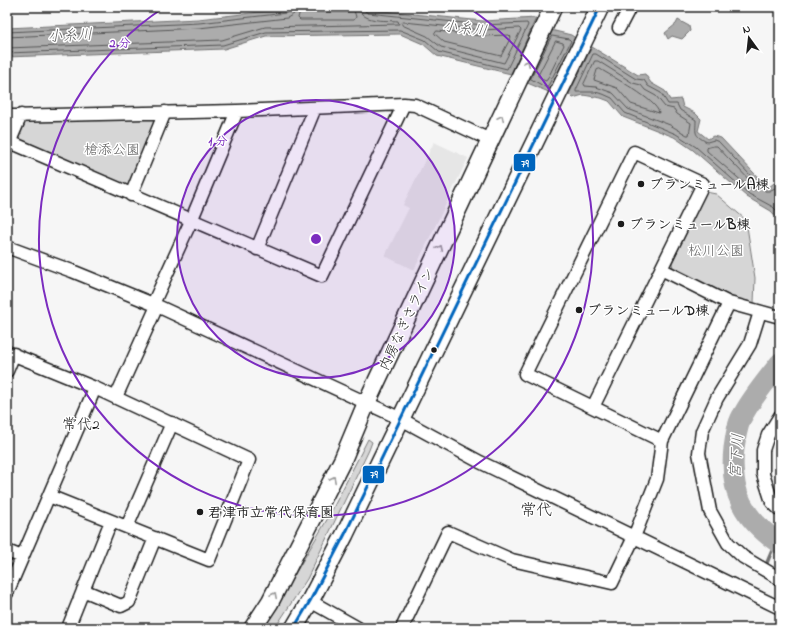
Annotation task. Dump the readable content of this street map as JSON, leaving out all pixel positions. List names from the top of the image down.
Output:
{
  "streets": {
    "highway": ["内房なぎさライン"]
  },
  "districts": ["常代2", "常代"],
  "water": ["小糸川", "宮下川"],
  "parks": ["槍添公園", "松川公園"],
  "places": [
    "ブランミュールA棟",
    "ブランミュールB棟",
    "ブランミュールD棟",
    "君津市立常代保育園"
  ],
  "lines": ["transit line 79"],
  "north": "top",
  "rings": ["2 分", "1 分"]
}
